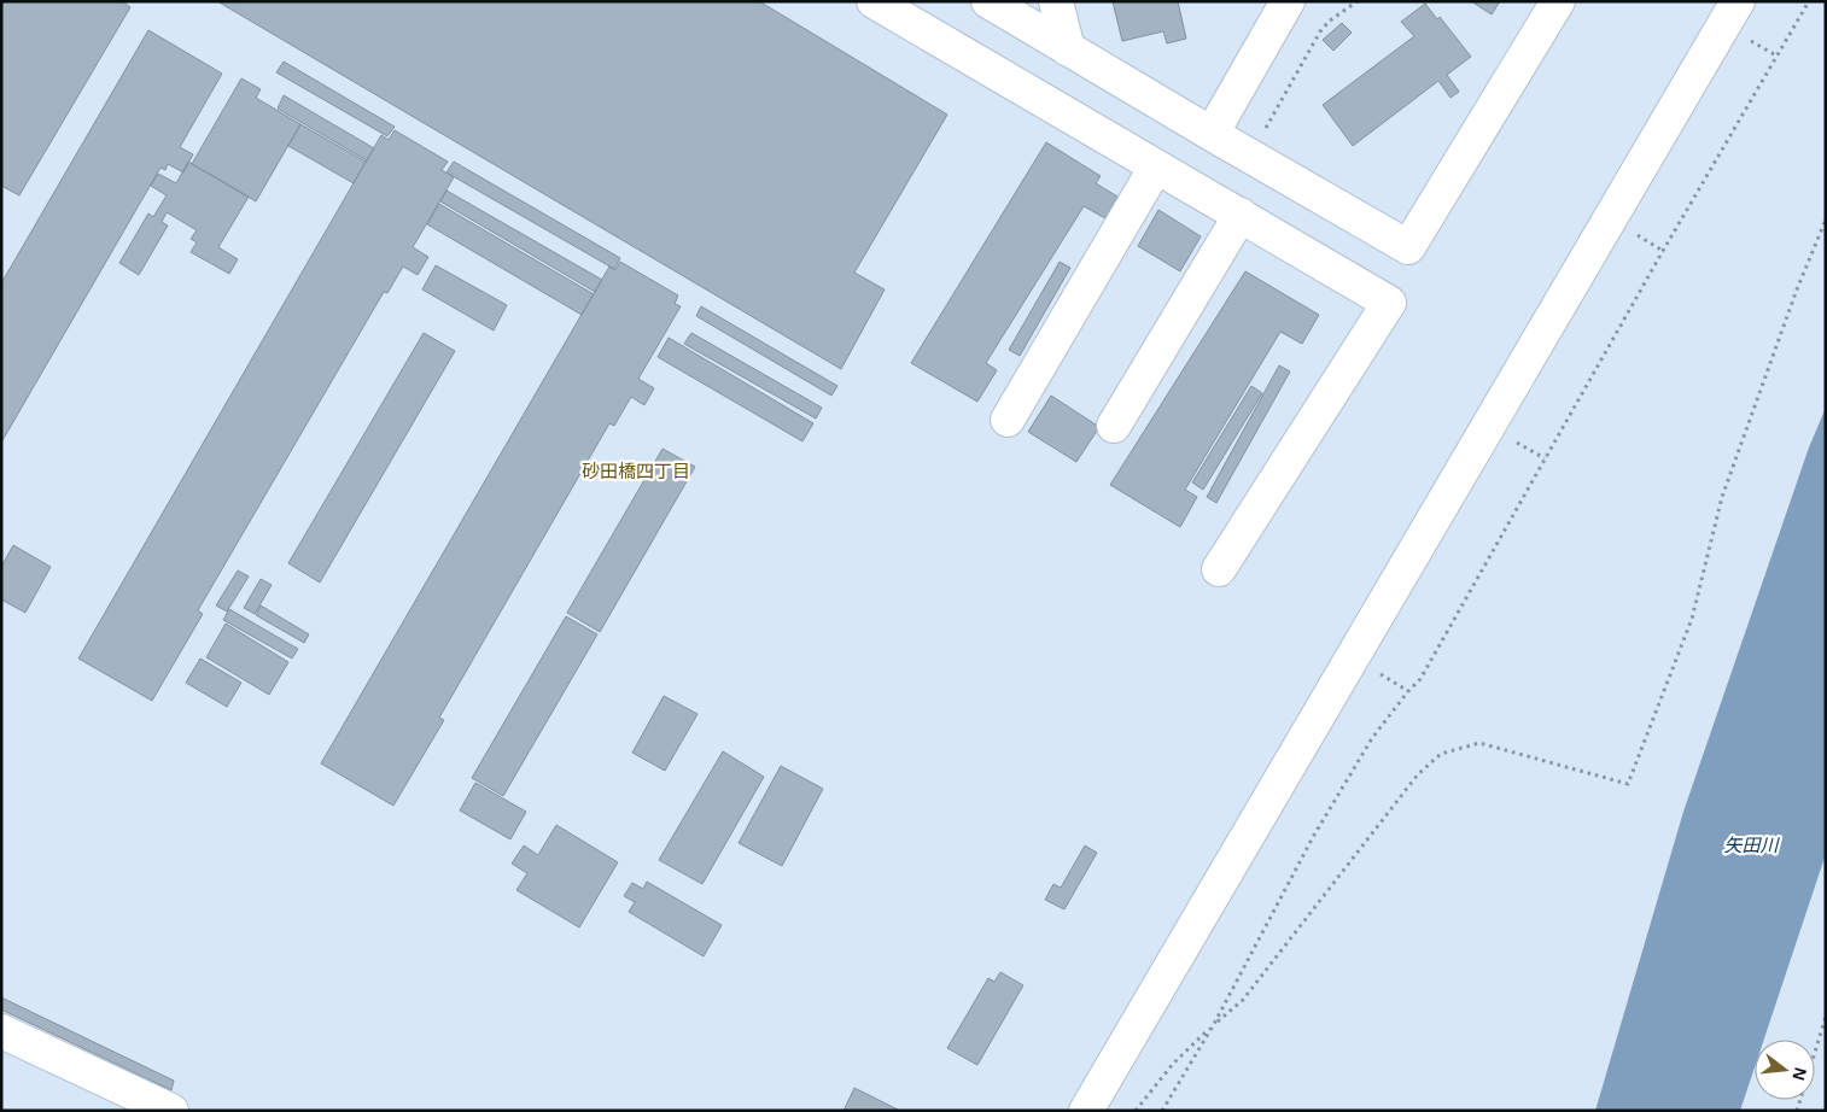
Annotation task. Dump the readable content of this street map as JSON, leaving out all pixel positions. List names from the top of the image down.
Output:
{
  "districts": ["砂田橋四丁目"],
  "water": ["矢田川"],
  "north": "right"
}
